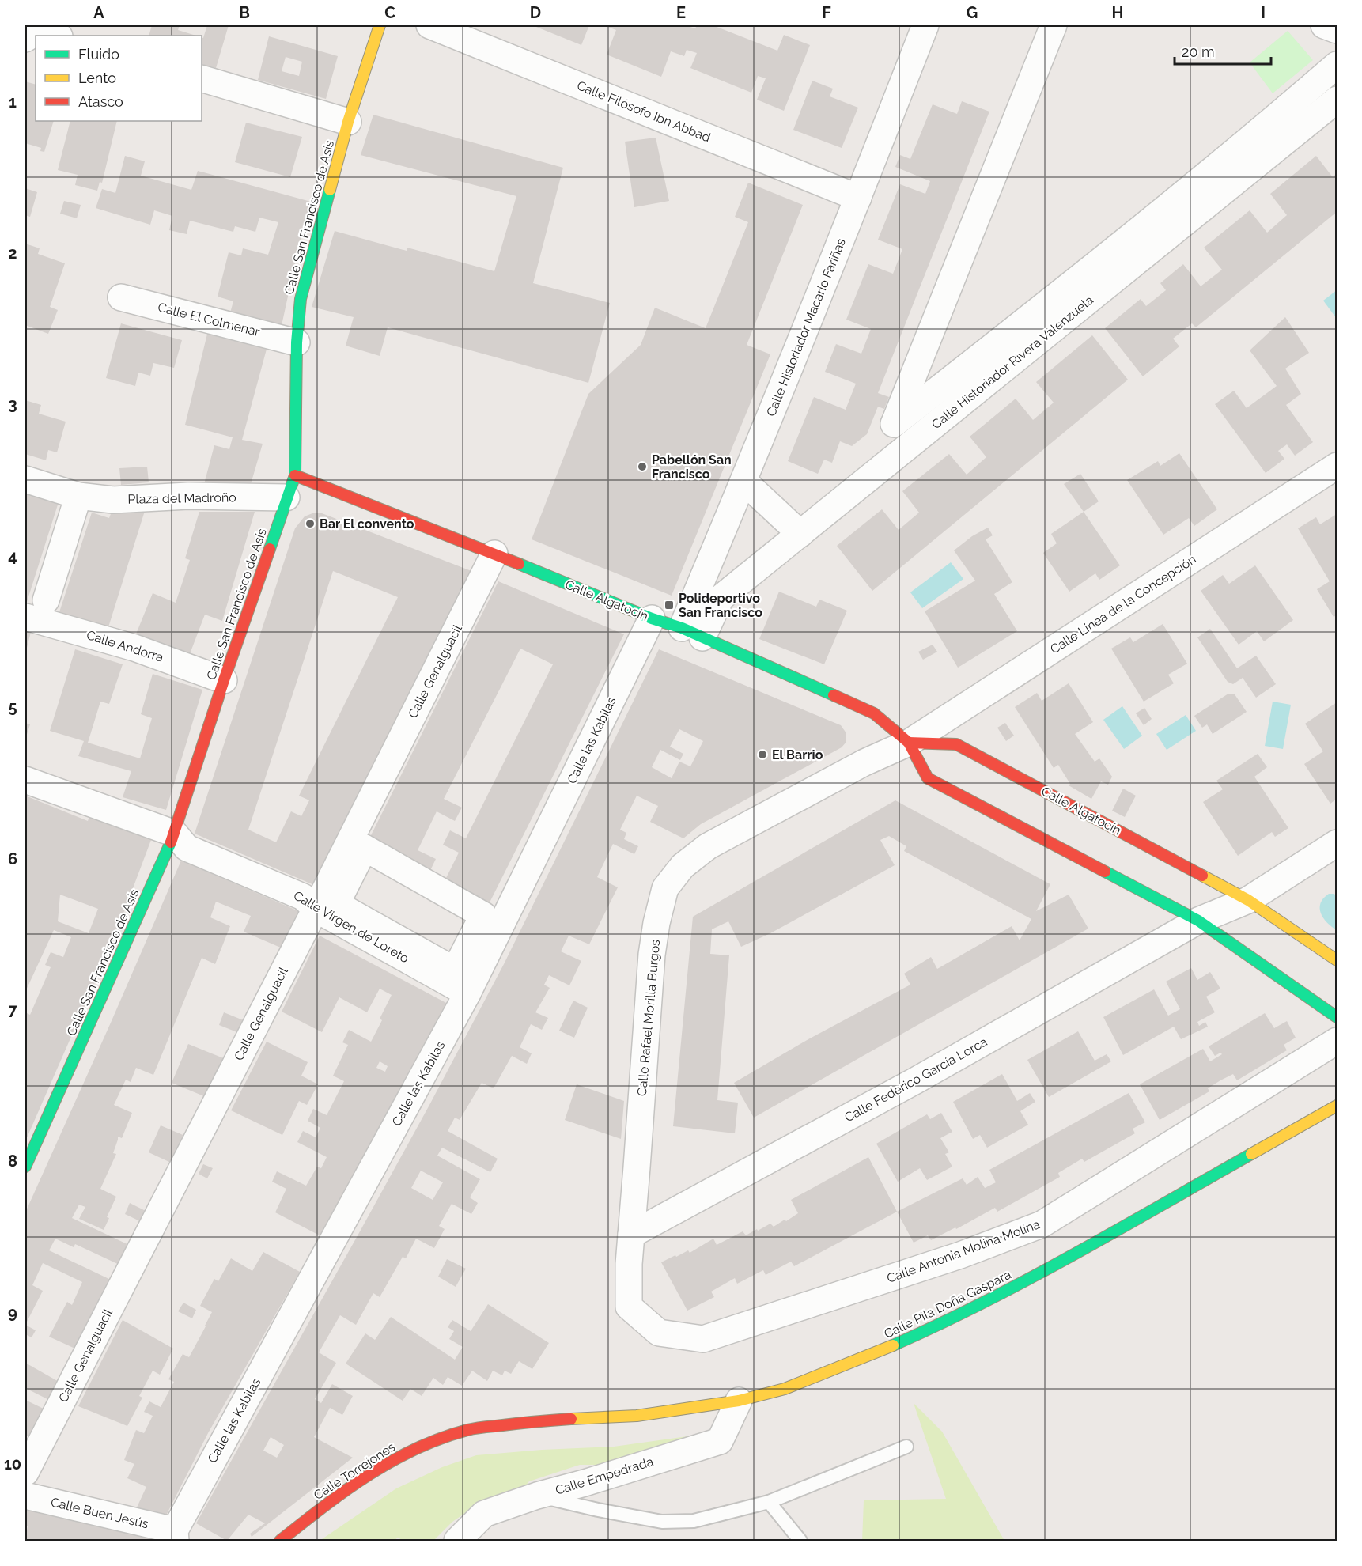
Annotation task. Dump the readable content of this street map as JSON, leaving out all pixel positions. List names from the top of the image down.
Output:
{
  "streets": {
    "street": [
      "Calle Filósofo Ibn Abbad",
      "Calle San Francisco de Asís",
      "Calle El Colmenar",
      "Calle Historiador Macario Fariñas",
      "Calle Historiador Rivera Valenzuela",
      "Plaza del Madroño",
      "Calle Algatocín",
      "Calle Línea de la Concepción",
      "Calle Andorra",
      "Calle Genalguacil",
      "Calle las Kabilas",
      "Calle Virgen de Loreto",
      "Calle Rafael Morilla Burgos",
      "Calle Federico García Lorca",
      "Calle Antonia Molina Molina",
      "Calle Pila Doña Gaspara",
      "Calle Torrejones",
      "Calle Empedrada",
      "Calle Buen Jesús"
    ]
  },
  "crossings": [
    ["Calle Filósofo Ibn Abbad", "Calle Historiador Macario Fariñas"],
    ["Calle San Francisco de Asís", "Calle El Colmenar"],
    ["Calle San Francisco de Asís", "Plaza del Madroño"],
    ["Calle San Francisco de Asís", "Calle Algatocín"],
    ["Calle San Francisco de Asís", "Calle Andorra"],
    ["Calle San Francisco de Asís", "Calle Virgen de Loreto"],
    ["Calle Historiador Macario Fariñas", "Calle Historiador Rivera Valenzuela"],
    ["Calle Historiador Macario Fariñas", "Calle Algatocín"],
    ["Calle Historiador Rivera Valenzuela", "Calle Algatocín"],
    ["Plaza del Madroño", "Calle Algatocín"],
    ["Calle Algatocín", "Calle Línea de la Concepción"],
    ["Calle Algatocín", "Calle Genalguacil"],
    ["Calle Algatocín", "Calle las Kabilas"],
    ["Calle Algatocín", "Calle Rafael Morilla Burgos"],
    ["Calle Algatocín", "Calle Federico García Lorca"],
    ["Calle Línea de la Concepción", "Calle Rafael Morilla Burgos"],
    ["Calle Genalguacil", "Calle Virgen de Loreto"],
    ["Calle las Kabilas", "Calle Virgen de Loreto"],
    ["Calle las Kabilas", "Calle Buen Jesús"],
    ["Calle Rafael Morilla Burgos", "Calle Federico García Lorca"],
    ["Calle Rafael Morilla Burgos", "Calle Antonia Molina Molina"],
    ["Calle Federico García Lorca", "Calle Antonia Molina Molina"],
    ["Calle Pila Doña Gaspara", "Calle Torrejones"],
    ["Calle Pila Doña Gaspara", "Calle Empedrada"]
  ],
  "places": {
    "other": ["Pabellón San Francisco", "Bar El convento", "El Barrio"],
    "transit": ["Polideportivo San Francisco"]
  },
  "legend": ["Fluido", "Lento", "Atasco"],
  "scale_bar": "20 m",
  "grid": {
    "columns": [
      "A",
      "B",
      "C",
      "D",
      "E",
      "F",
      "G",
      "H",
      "I"
    ],
    "rows": [
      "1",
      "2",
      "3",
      "4",
      "5",
      "6",
      "7",
      "8",
      "9",
      "10"
    ]
  }
}
